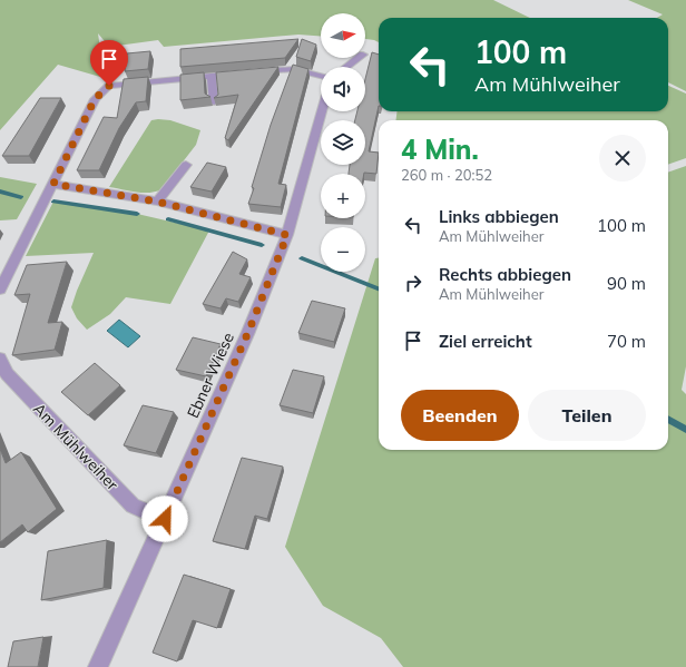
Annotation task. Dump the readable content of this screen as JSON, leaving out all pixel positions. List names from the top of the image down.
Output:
{
  "streets": {
    "street": ["Ebner Wiese", "Am Mühlweiher"]
  },
  "crossings": [
    ["Ebner Wiese", "Am Mühlweiher"]
  ],
  "north": "right",
  "page": {
    "map_buttons": ["+", "−"],
    "turn": ["100 m", "Am Mühlweiher"],
    "heading": ["4 Min.", "260 m · 20:52"],
    "list": [
      {
        "name": "Links abbiegen",
        "note": "Am Mühlweiher",
        "value": "100 m"
      },
      {
        "name": "Rechts abbiegen",
        "note": "Am Mühlweiher",
        "value": "90 m"
      },
      {
        "name": "Ziel erreicht",
        "value": "70 m"
      }
    ],
    "buttons": ["Beenden", "Teilen"]
  }
}
